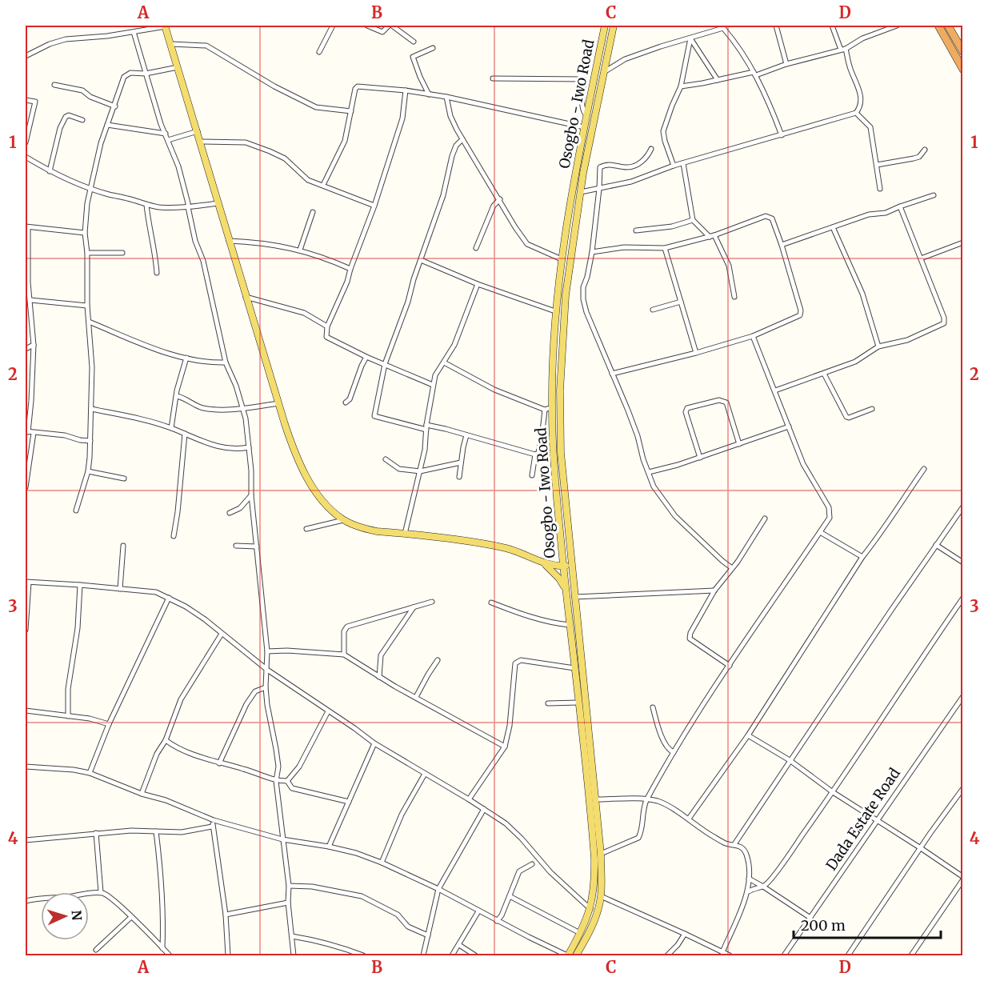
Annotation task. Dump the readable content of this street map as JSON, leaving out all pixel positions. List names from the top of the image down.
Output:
{
  "streets": {
    "main road": ["Osogbo - Iwo Road"],
    "street": ["Dada Estate Road"]
  },
  "scale_bar": "200 m",
  "north": "right",
  "grid": {
    "columns": [
      "A",
      "B",
      "C",
      "D"
    ],
    "rows": [
      "1",
      "2",
      "3",
      "4"
    ]
  }
}
